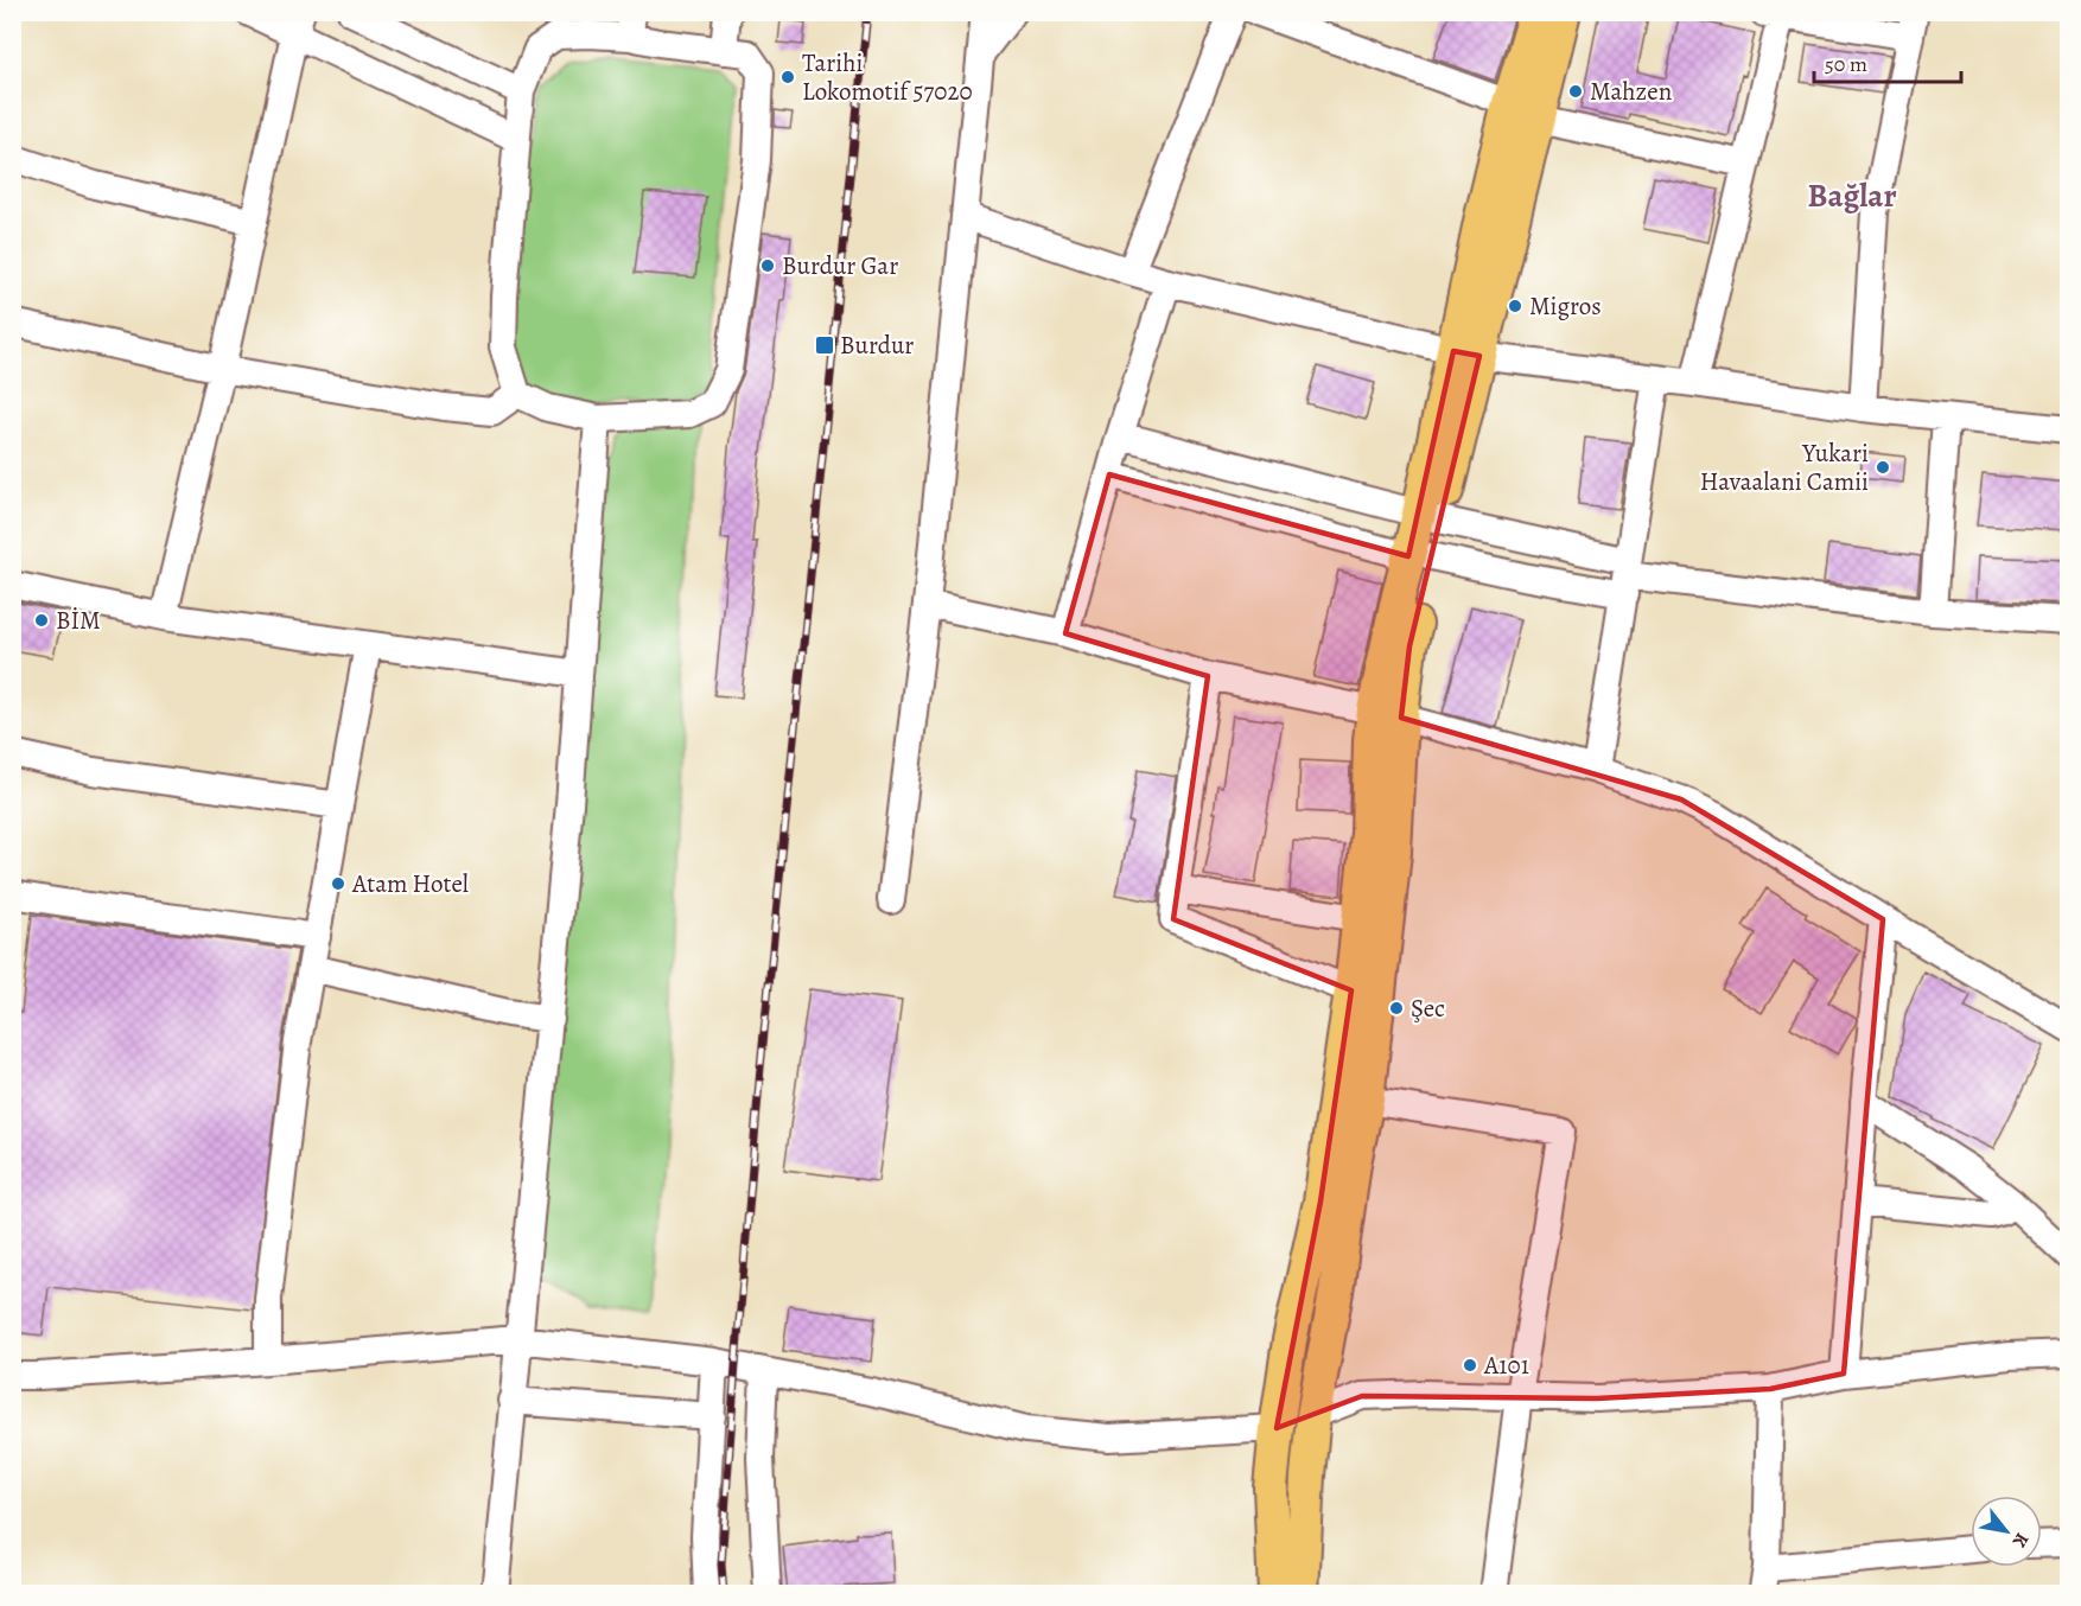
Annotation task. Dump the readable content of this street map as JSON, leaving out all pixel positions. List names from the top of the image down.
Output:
{
  "districts": ["Bağlar"],
  "places": {
    "other": [
      "Tarihi Lokomotif 57020",
      "Mahzen",
      "Burdur Gar",
      "Migros",
      "Yukari Havaalani Camii",
      "BİM",
      "Atam Hotel",
      "Şec",
      "A101"
    ],
    "transit": ["Burdur"]
  },
  "scale_bar": "50 m",
  "north": "bottom right"
}
